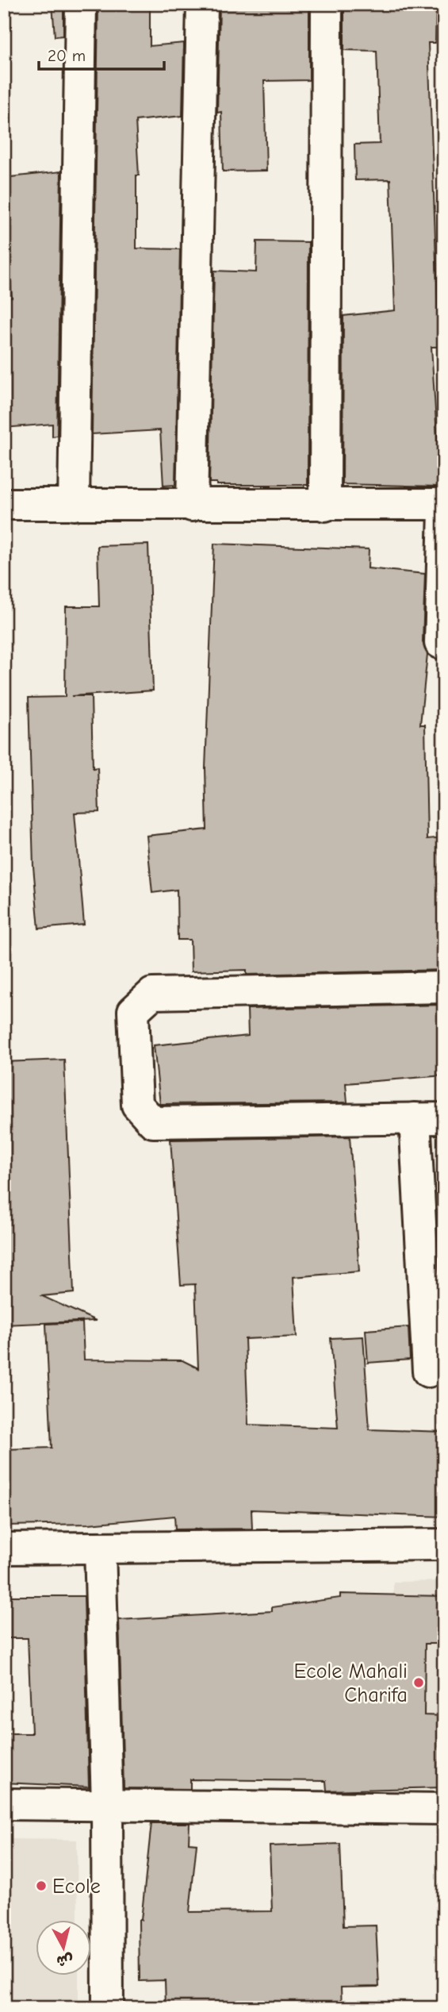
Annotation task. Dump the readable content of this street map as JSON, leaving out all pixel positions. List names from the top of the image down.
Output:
{
  "places": ["Ecole Mahali Charifa", "Ecole"],
  "scale_bar": "20 m",
  "north": "bottom"
}
